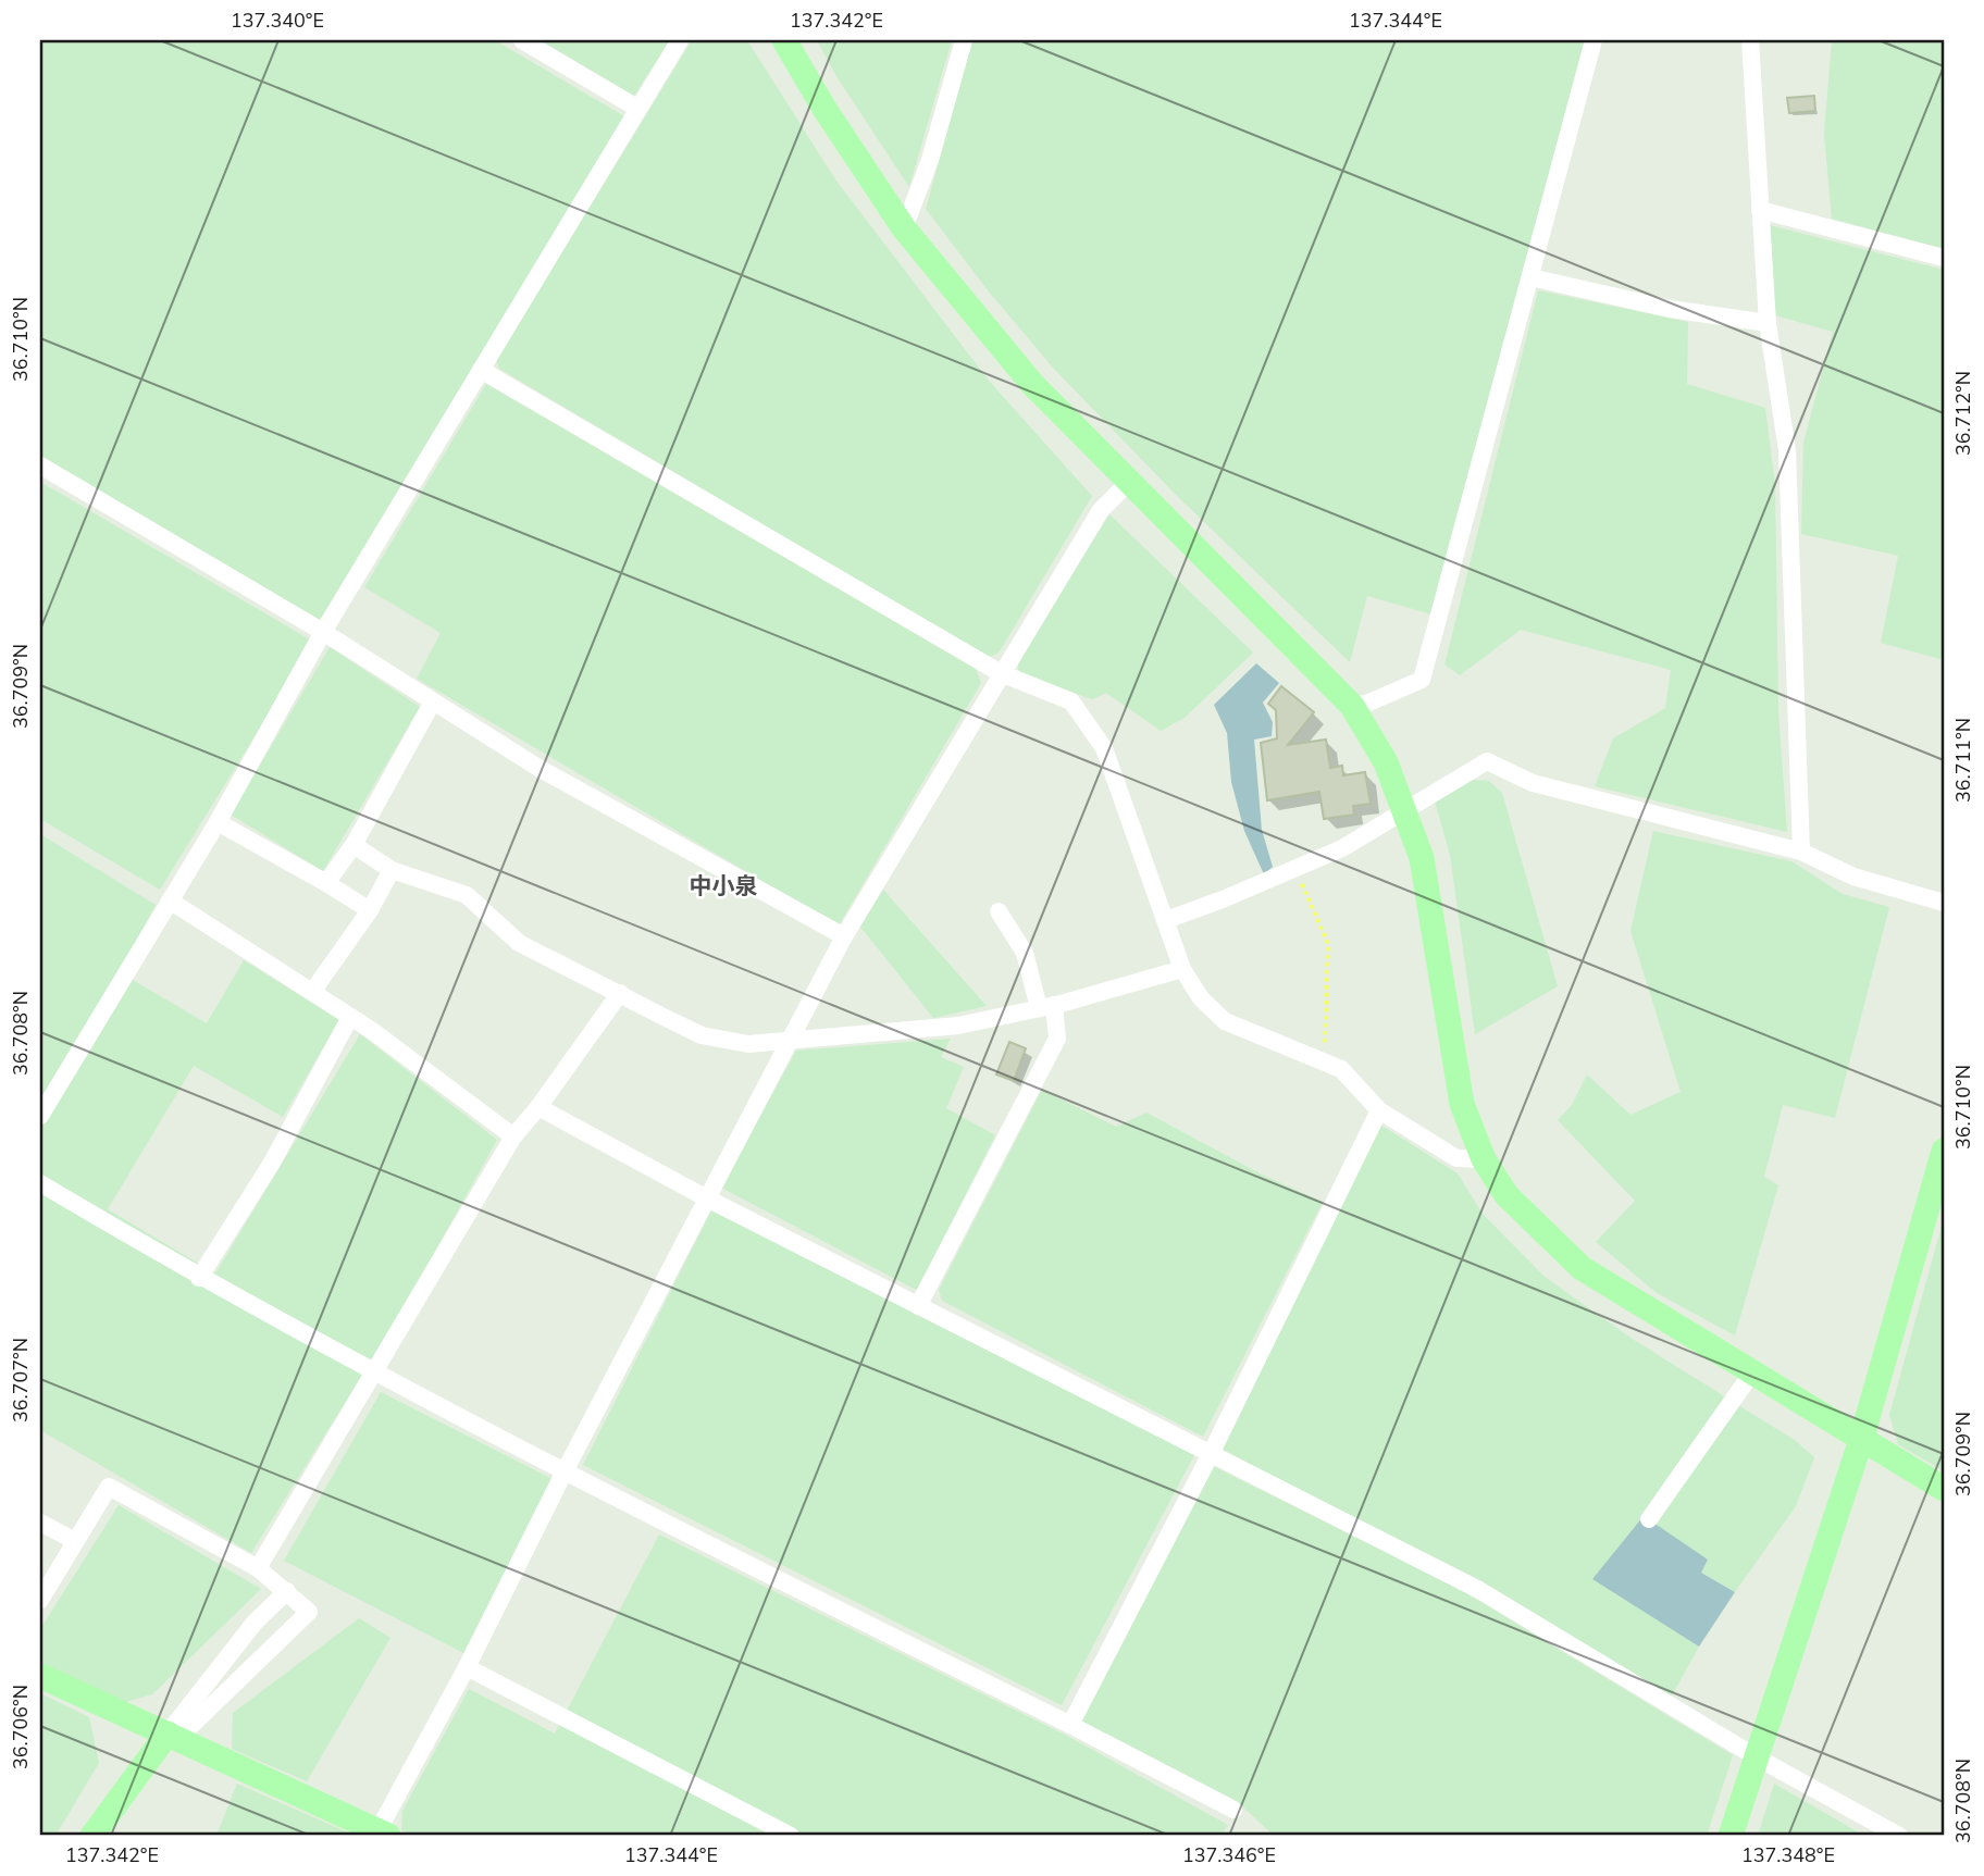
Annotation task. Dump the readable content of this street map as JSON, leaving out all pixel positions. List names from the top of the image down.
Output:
{
  "districts": ["中小泉"],
  "coordinates": [
    "137.340°E",
    "137.342°E",
    "137.344°E",
    "36.710°N",
    "36.712°N",
    "36.709°N",
    "36.711°N",
    "36.708°N",
    "36.707°N",
    "36.706°N",
    "137.346°E",
    "137.348°E"
  ]
}
